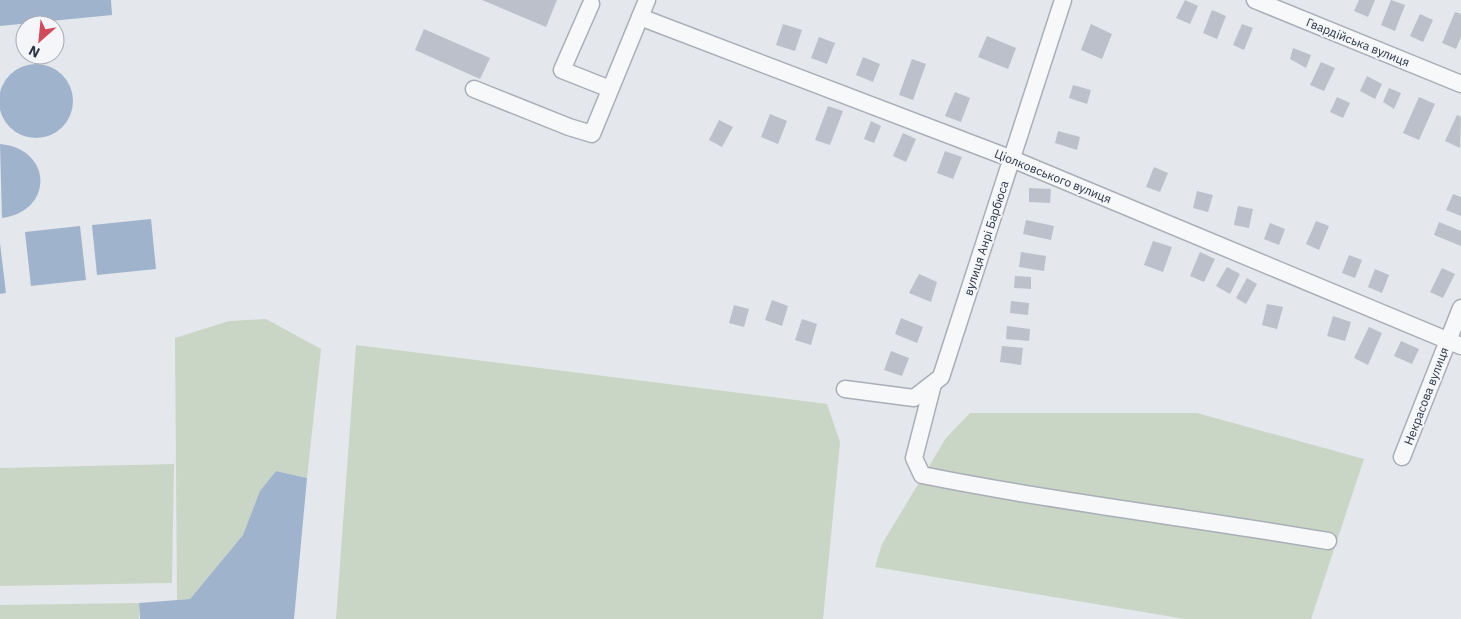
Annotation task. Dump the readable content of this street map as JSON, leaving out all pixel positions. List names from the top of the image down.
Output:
{
  "streets": {
    "street": [
      "Гвардійська вулиця",
      "Ціолковського вулиця",
      "вулиця Анрі Барбюса",
      "Некрасова вулиця"
    ]
  },
  "crossings": [
    ["Ціолковського вулиця", "вулиця Анрі Барбюса"],
    ["Ціолковського вулиця", "Некрасова вулиця"]
  ],
  "north": "bottom left"
}
